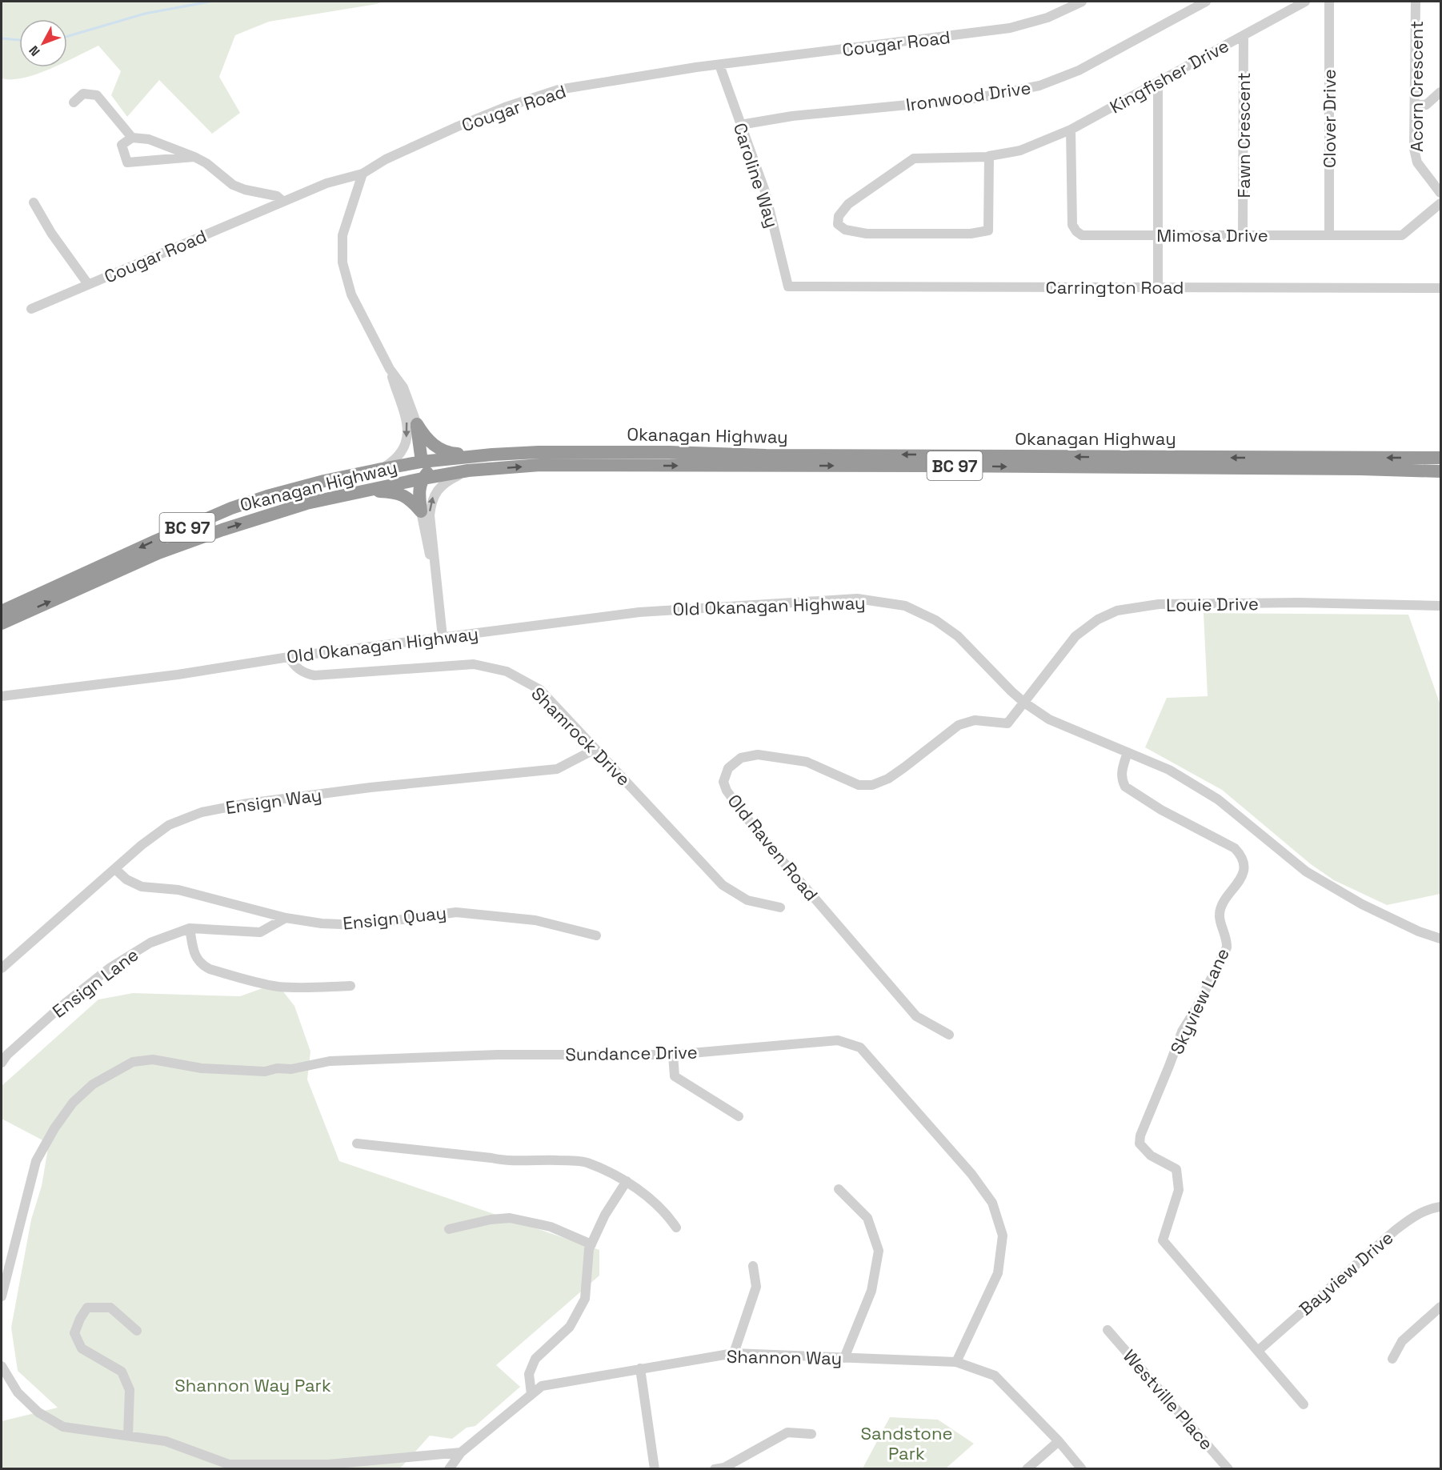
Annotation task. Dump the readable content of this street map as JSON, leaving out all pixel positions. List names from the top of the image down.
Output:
{
  "streets": {
    "highway": ["Okanagan Highway", "BC 97"],
    "street": [
      "Cougar Road",
      "Kingfisher Drive",
      "Acorn Crescent",
      "Ironwood Drive",
      "Clover Drive",
      "Fawn Crescent",
      "Caroline Way",
      "Mimosa Drive",
      "Carrington Road",
      "Louie Drive",
      "Old Okanagan Highway",
      "Shamrock Drive",
      "Ensign Way",
      "Old Raven Road",
      "Ensign Quay",
      "Ensign Lane",
      "Skyview Lane",
      "Sundance Drive",
      "Bayview Drive",
      "Shannon Way",
      "Westville Place"
    ]
  },
  "crossings": [
    ["Cougar Road", "Caroline Way"],
    ["Kingfisher Drive", "Fawn Crescent"],
    ["Kingfisher Drive", "Mimosa Drive"],
    ["Ironwood Drive", "Caroline Way"],
    ["Clover Drive", "Mimosa Drive"],
    ["Fawn Crescent", "Mimosa Drive"],
    ["Caroline Way", "Carrington Road"],
    ["Louie Drive", "Old Okanagan Highway"],
    ["Louie Drive", "Old Raven Road"],
    ["Old Okanagan Highway", "Shamrock Drive"],
    ["Old Okanagan Highway", "Old Raven Road"],
    ["Old Okanagan Highway", "Skyview Lane"],
    ["Shamrock Drive", "Ensign Way"],
    ["Ensign Way", "Ensign Quay"],
    ["Ensign Quay", "Ensign Lane"],
    ["Skyview Lane", "Bayview Drive"],
    ["Sundance Drive", "Shannon Way"]
  ],
  "parks": ["Shannon Way Park", "Sandstone Park"],
  "north": "bottom left"
}
